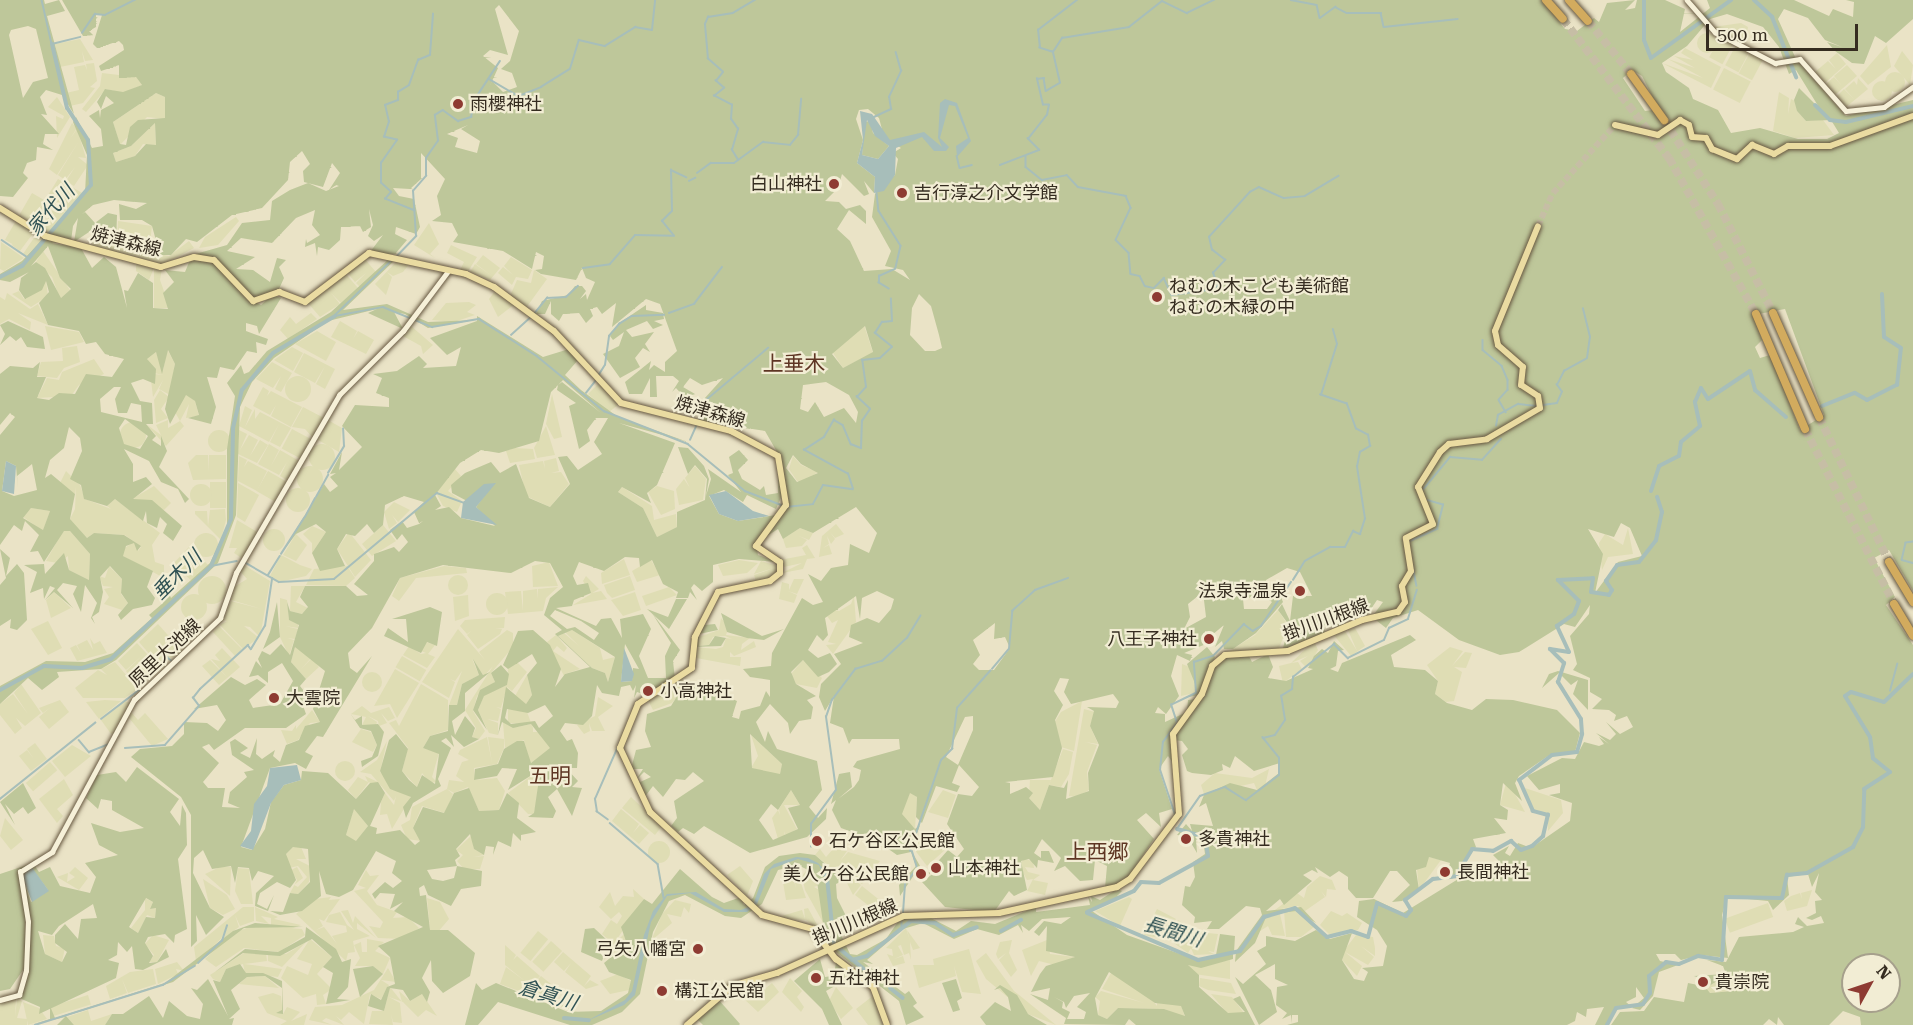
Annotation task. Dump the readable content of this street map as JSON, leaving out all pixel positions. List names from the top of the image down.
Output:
{
  "streets": {
    "main road": ["焼津森線", "掛川川根線", "原里大池線"]
  },
  "crossings": [
    ["焼津森線", "掛川川根線"],
    ["焼津森線", "原里大池線"]
  ],
  "districts": ["上垂木", "五明", "上西郷"],
  "water": [
    "家代川",
    "垂木川",
    "長間川",
    "倉真川"
  ],
  "places": [
    "雨櫻神社",
    "白山神社",
    "吉行淳之介文学館",
    "ねむの木こども美術館 ねむの木緑の中",
    "法泉寺温泉",
    "八王子神社",
    "小高神社",
    "大雲院",
    "多貴神社",
    "石ケ谷区公民館",
    "山本神社",
    "長間神社",
    "美人ケ谷公民館",
    "弓矢八幡宮",
    "五社神社",
    "貴崇院",
    "構江公民舘"
  ],
  "scale_bar": "500 m",
  "north": "top right"
}
